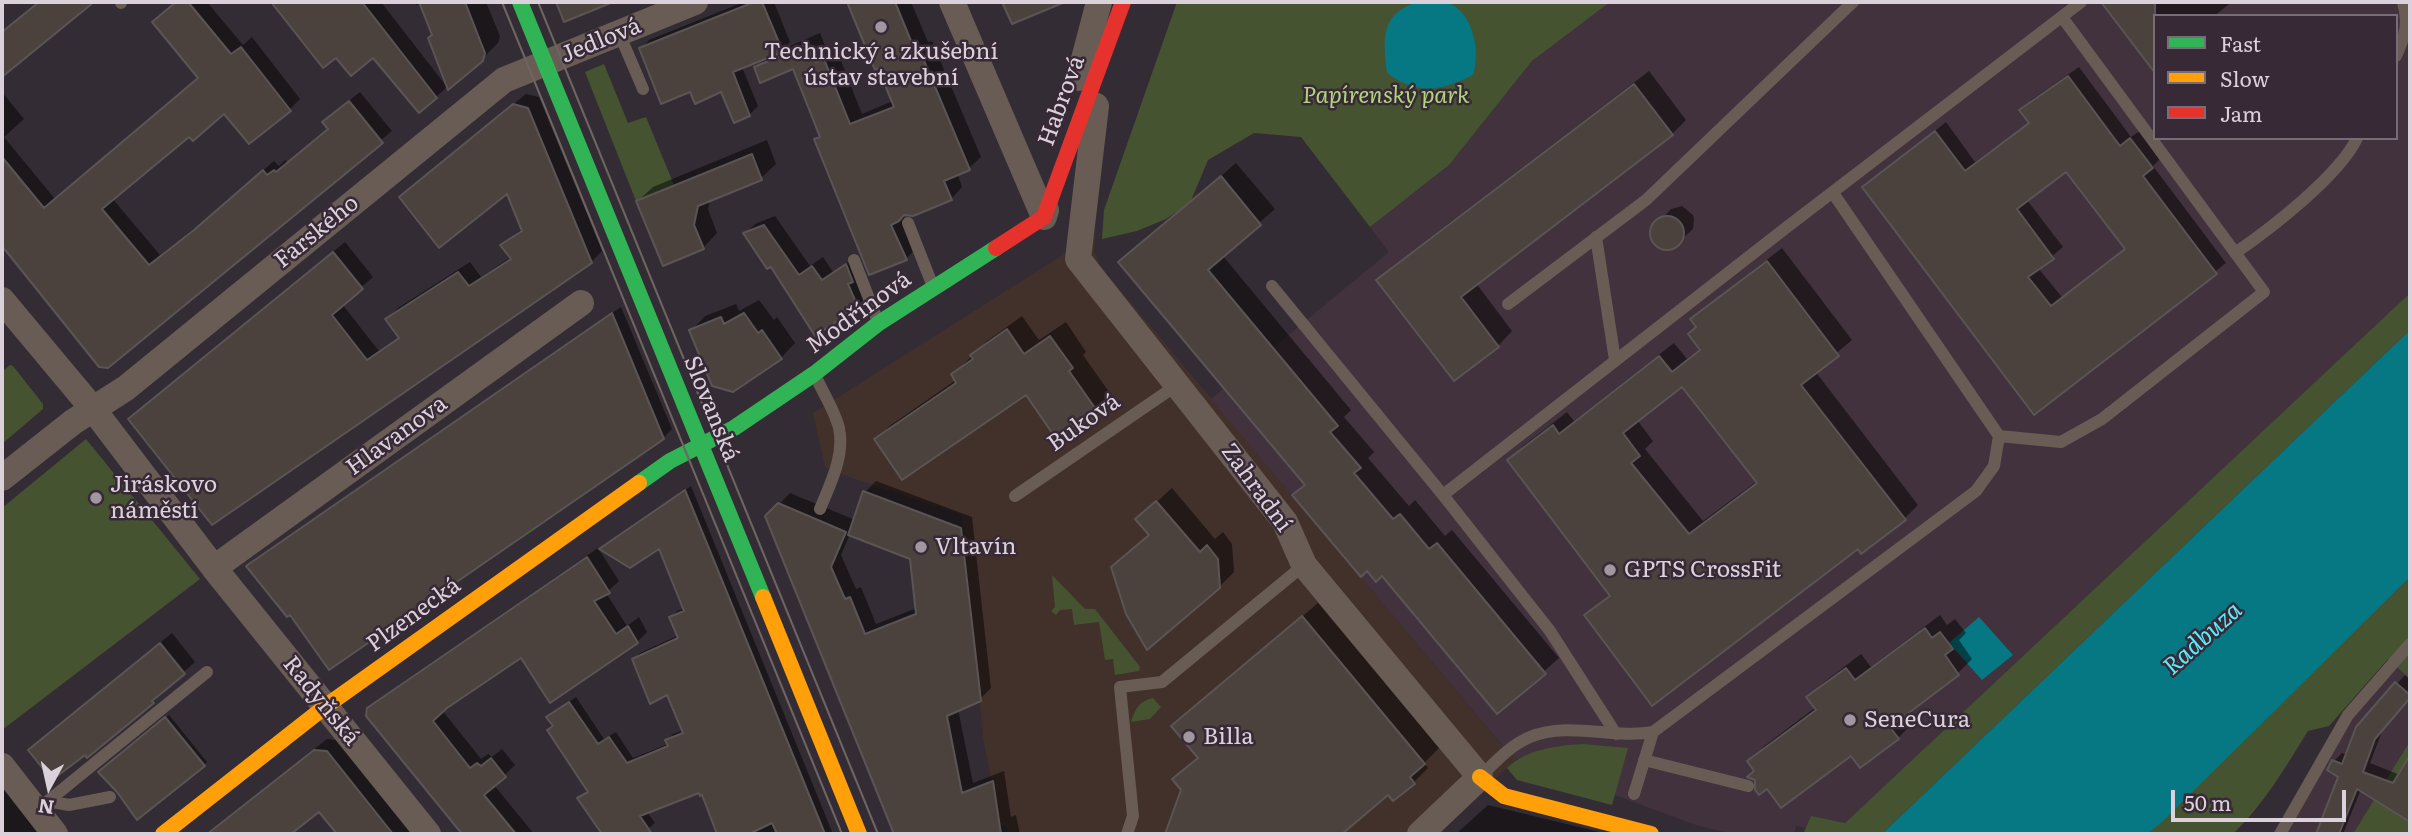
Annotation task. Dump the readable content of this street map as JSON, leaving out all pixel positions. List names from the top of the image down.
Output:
{
  "streets": {
    "street": [
      "Jedlová",
      "Habrová",
      "Farského",
      "Modřínová",
      "Slovanská",
      "Hlavanova",
      "Zahradní",
      "Plzenecká",
      "Radyňská"
    ],
    "lane": ["Buková"]
  },
  "crossings": [
    ["Jedlová", "Farského"],
    ["Jedlová", "Slovanská"],
    ["Habrová", "Modřínová"],
    ["Farského", "Slovanská"],
    ["Modřínová", "Slovanská"],
    ["Modřínová", "Plzenecká"],
    ["Slovanská", "Plzenecká"],
    ["Buková", "Zahradní"],
    ["Hlavanova", "Radyňská"],
    ["Plzenecká", "Radyňská"]
  ],
  "water": ["Radbuza"],
  "parks": ["Papírenský park"],
  "places": [
    "Technický a zkušební ústav stavební",
    "Jiráskovo náměstí",
    "Vltavín",
    "GPTS CrossFit",
    "SeneCura",
    "Billa"
  ],
  "legend": ["Fast", "Slow", "Jam"],
  "scale_bar": "50 m",
  "north": "bottom"
}
